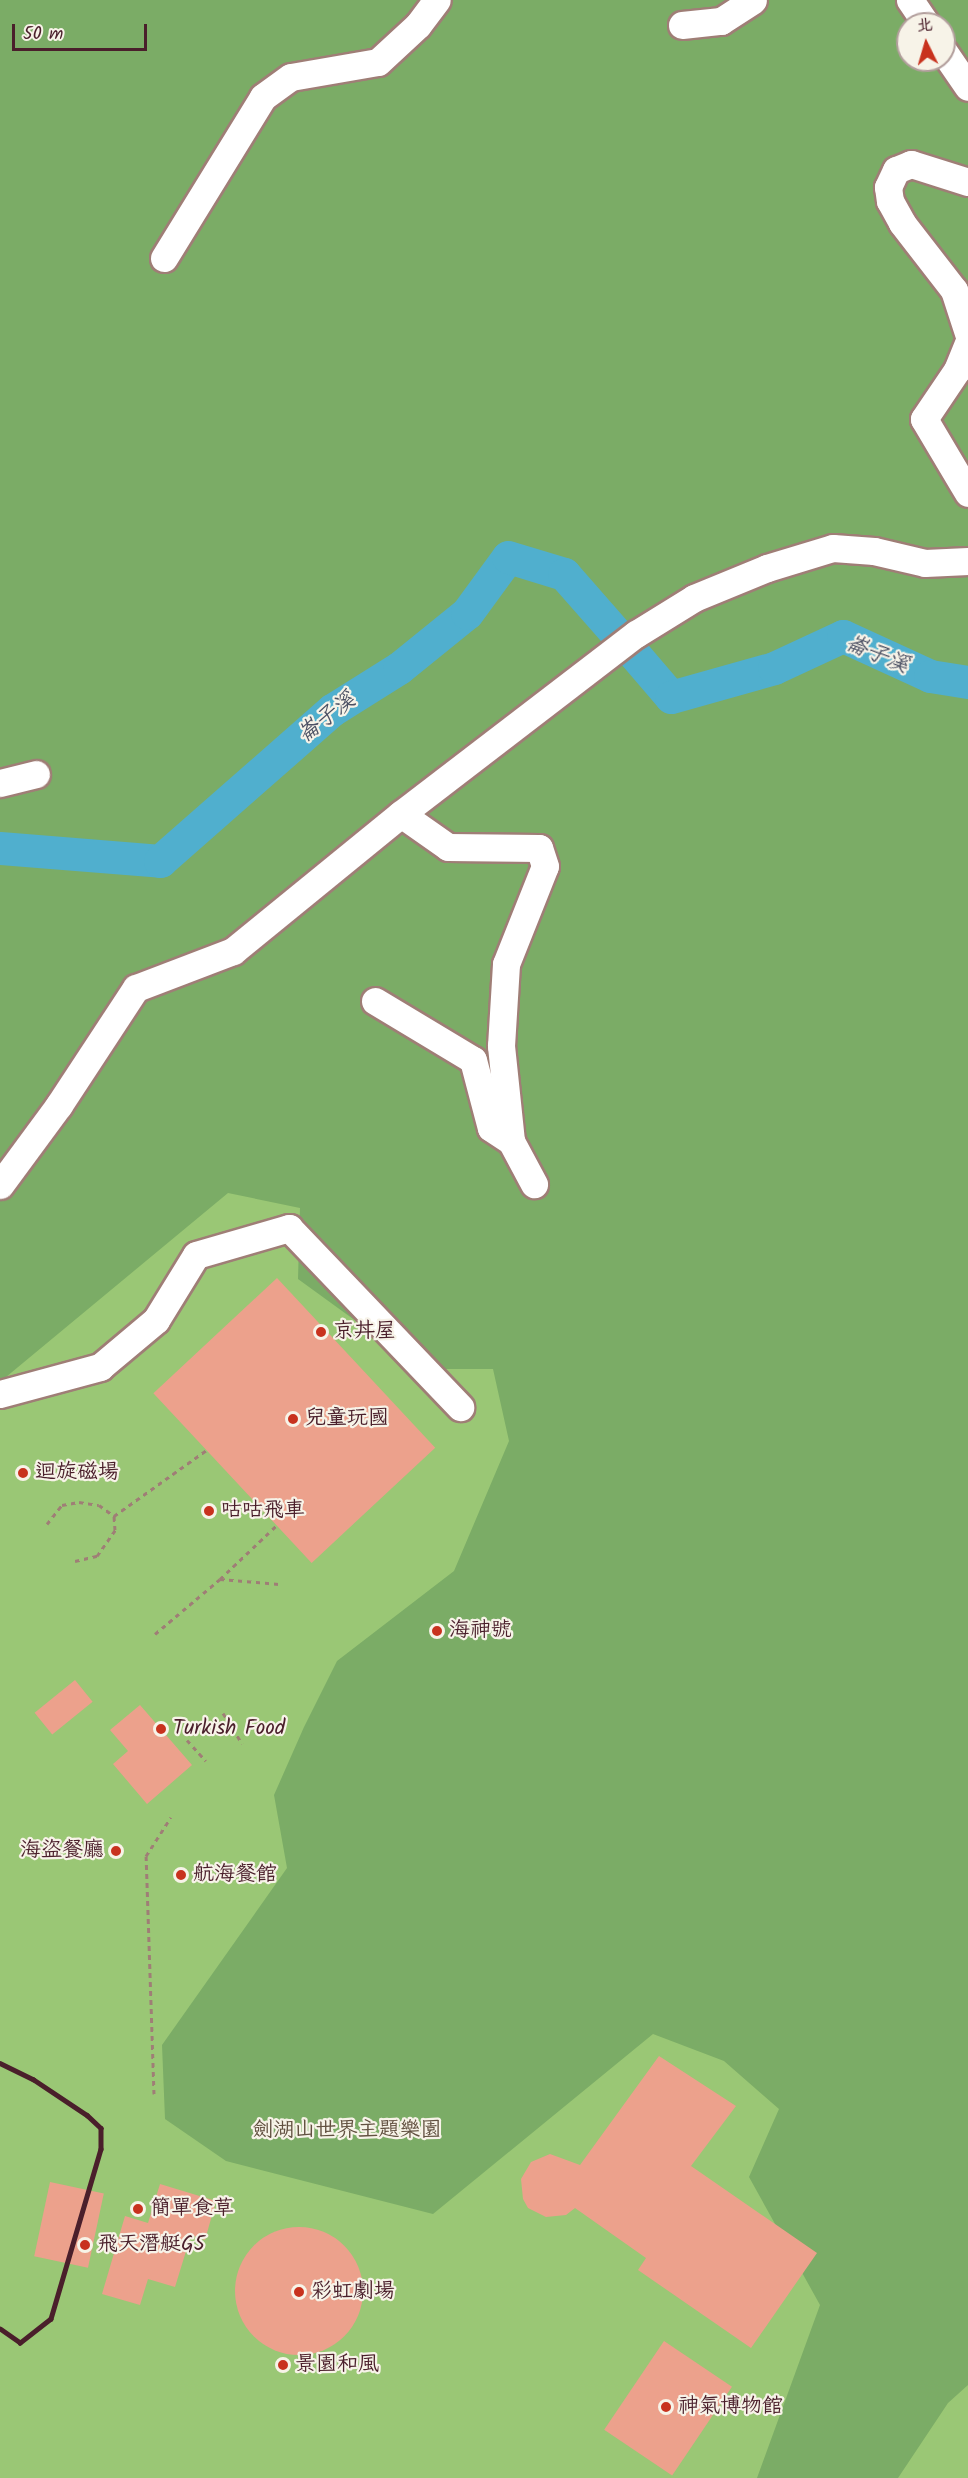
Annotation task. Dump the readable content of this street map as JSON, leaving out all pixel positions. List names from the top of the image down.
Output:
{
  "water": ["崙子溪"],
  "parks": ["劍湖山世界主題樂園"],
  "places": [
    "京丼屋",
    "兒童玩國",
    "迴旋磁場",
    "咕咕飛車",
    "海神號",
    "Turkish Food",
    "海盜餐廳",
    "航海餐館",
    "簡單食草",
    "飛天潛艇G5",
    "彩虹劇場",
    "景園和風",
    "神氣博物館"
  ],
  "scale_bar": "50 m",
  "north": "top"
}
